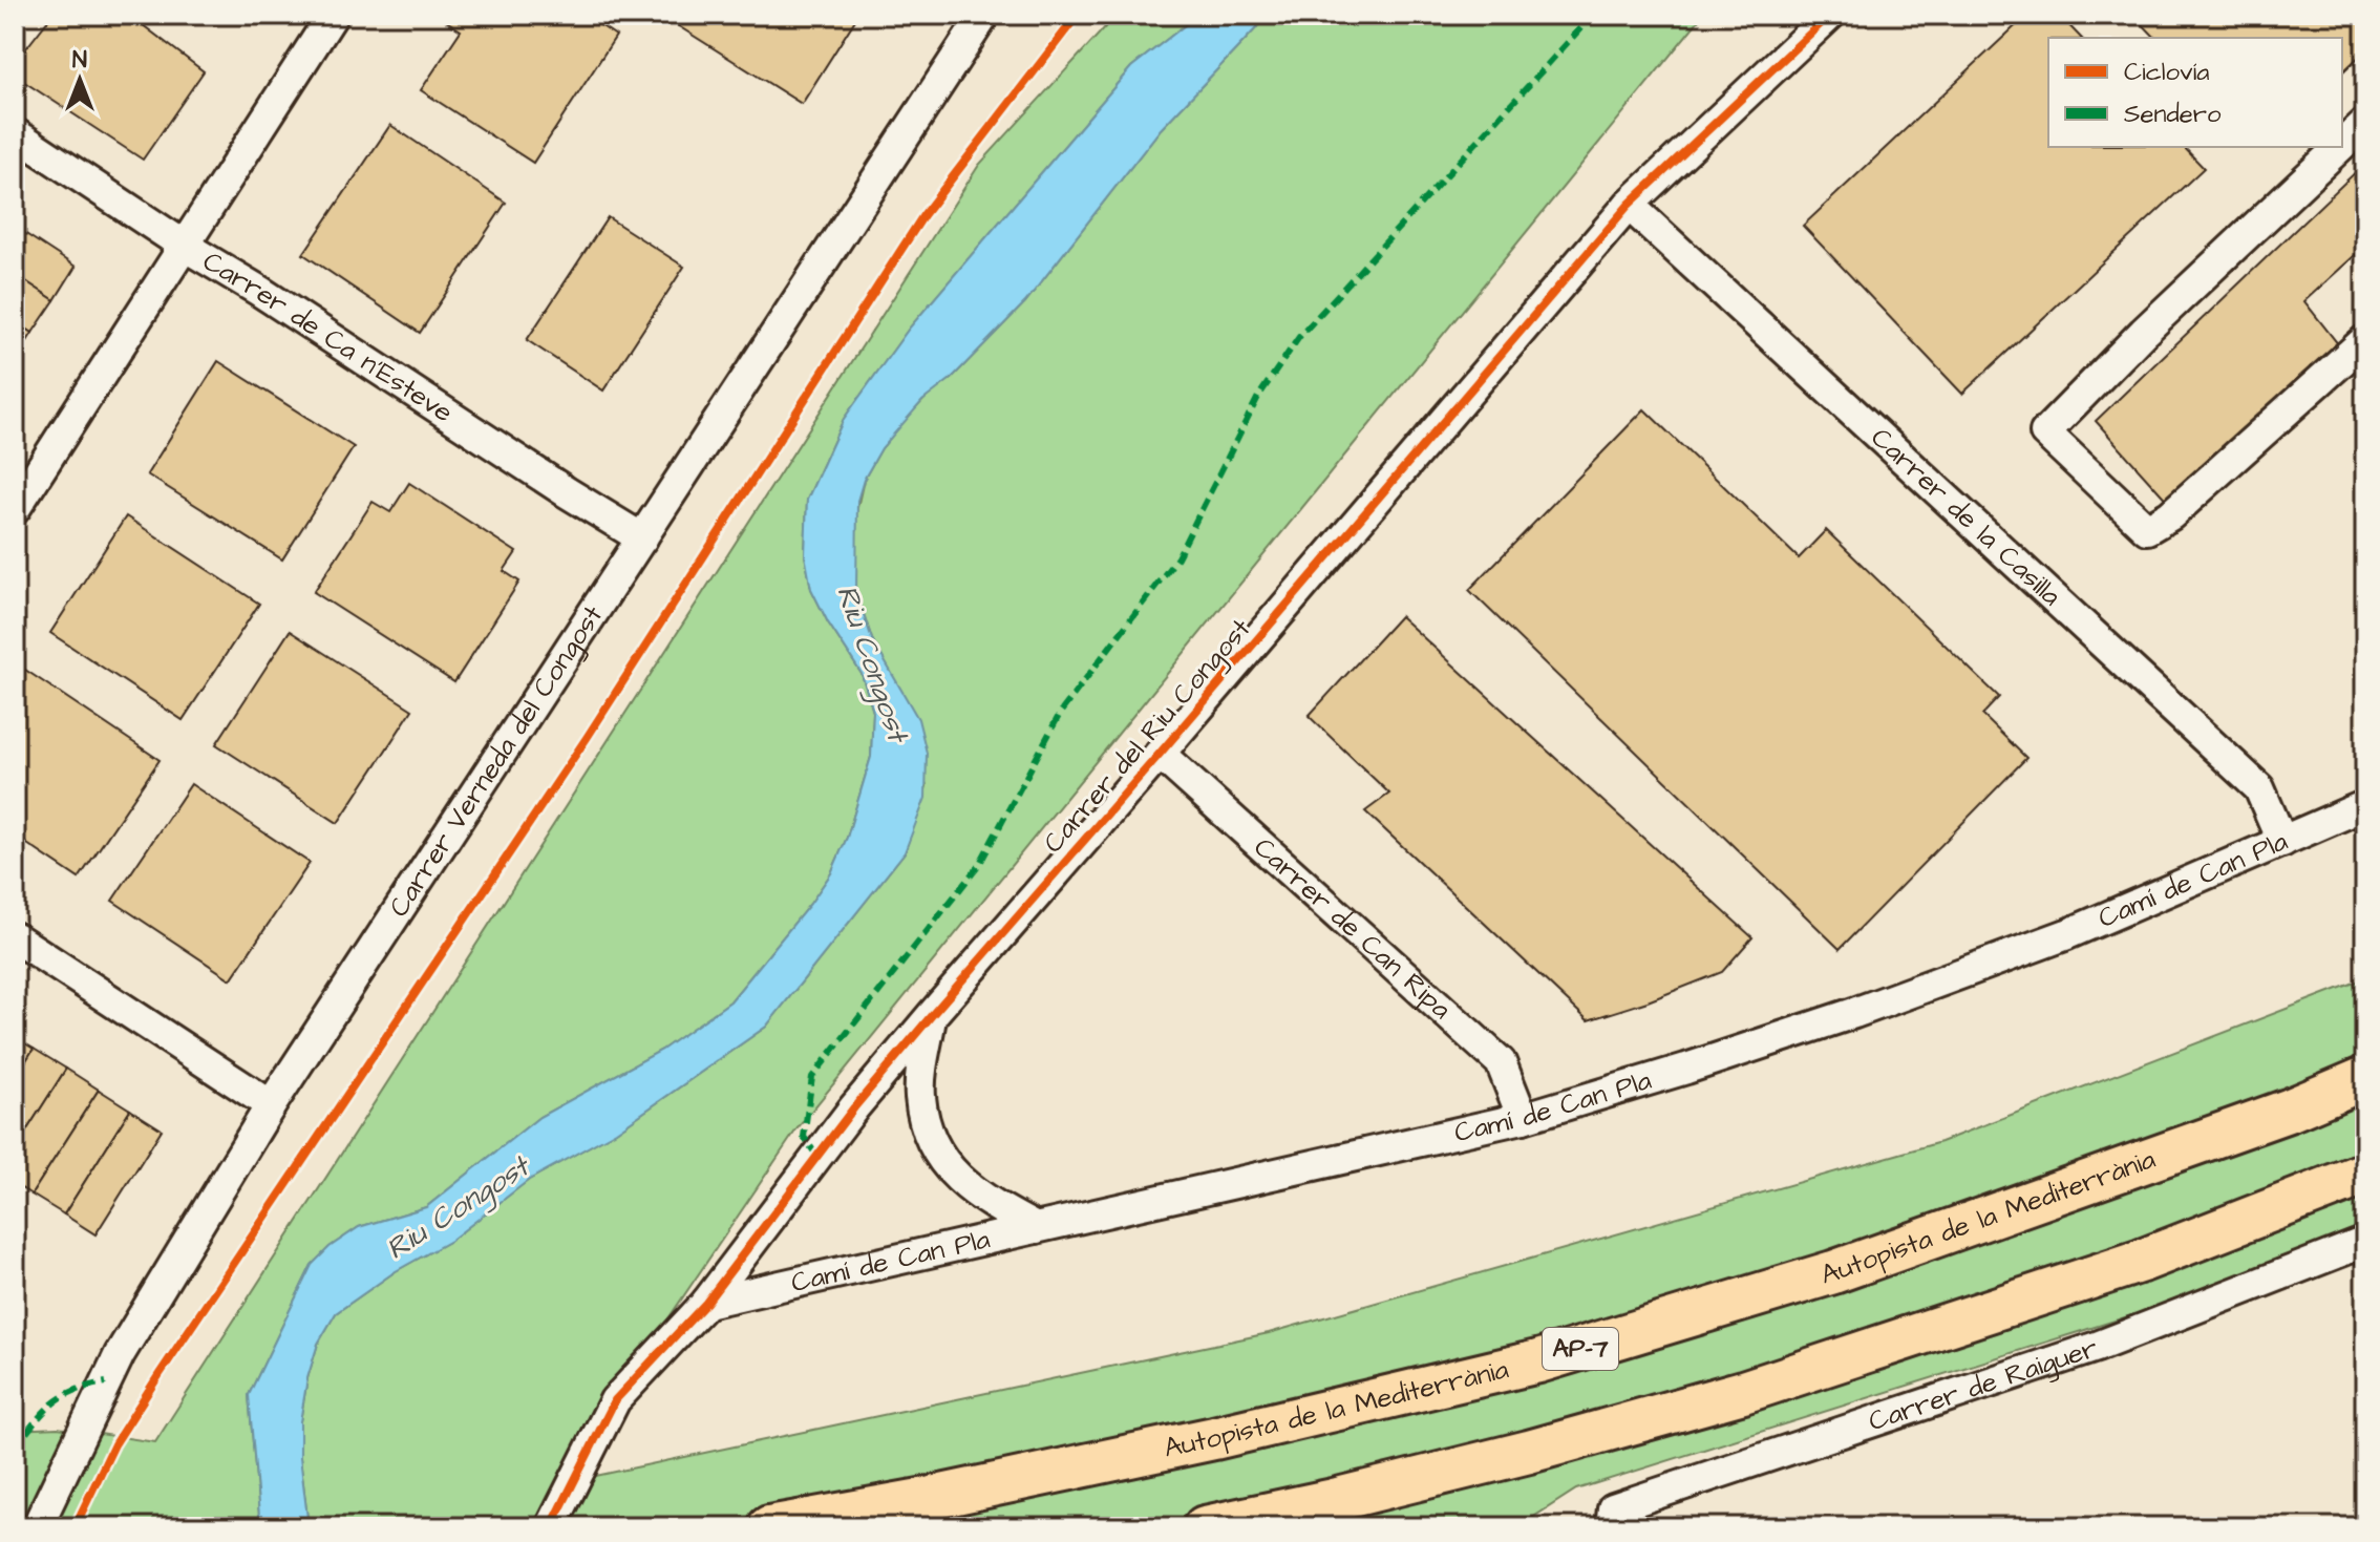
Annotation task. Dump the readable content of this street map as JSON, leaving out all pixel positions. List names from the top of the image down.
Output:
{
  "streets": {
    "highway": ["Autopista de la Mediterrània", "AP-7"],
    "street": [
      "Carrer de Ca n'Esteve",
      "Carrer de la Casilla",
      "Carrer del Riu Congost",
      "Carrer Verneda del Congost",
      "Camí de Can Pla",
      "Carrer de Can Ripa",
      "Carrer de Raiguer"
    ]
  },
  "crossings": [
    ["Carrer de Ca n'Esteve", "Carrer Verneda del Congost"],
    ["Carrer de la Casilla", "Carrer del Riu Congost"],
    ["Carrer de la Casilla", "Camí de Can Pla"],
    ["Carrer del Riu Congost", "Camí de Can Pla"],
    ["Carrer del Riu Congost", "Carrer de Can Ripa"],
    ["Camí de Can Pla", "Carrer de Can Ripa"]
  ],
  "water": ["Riu Congost"],
  "legend": ["Ciclovía", "Sendero"],
  "north": "top"
}
